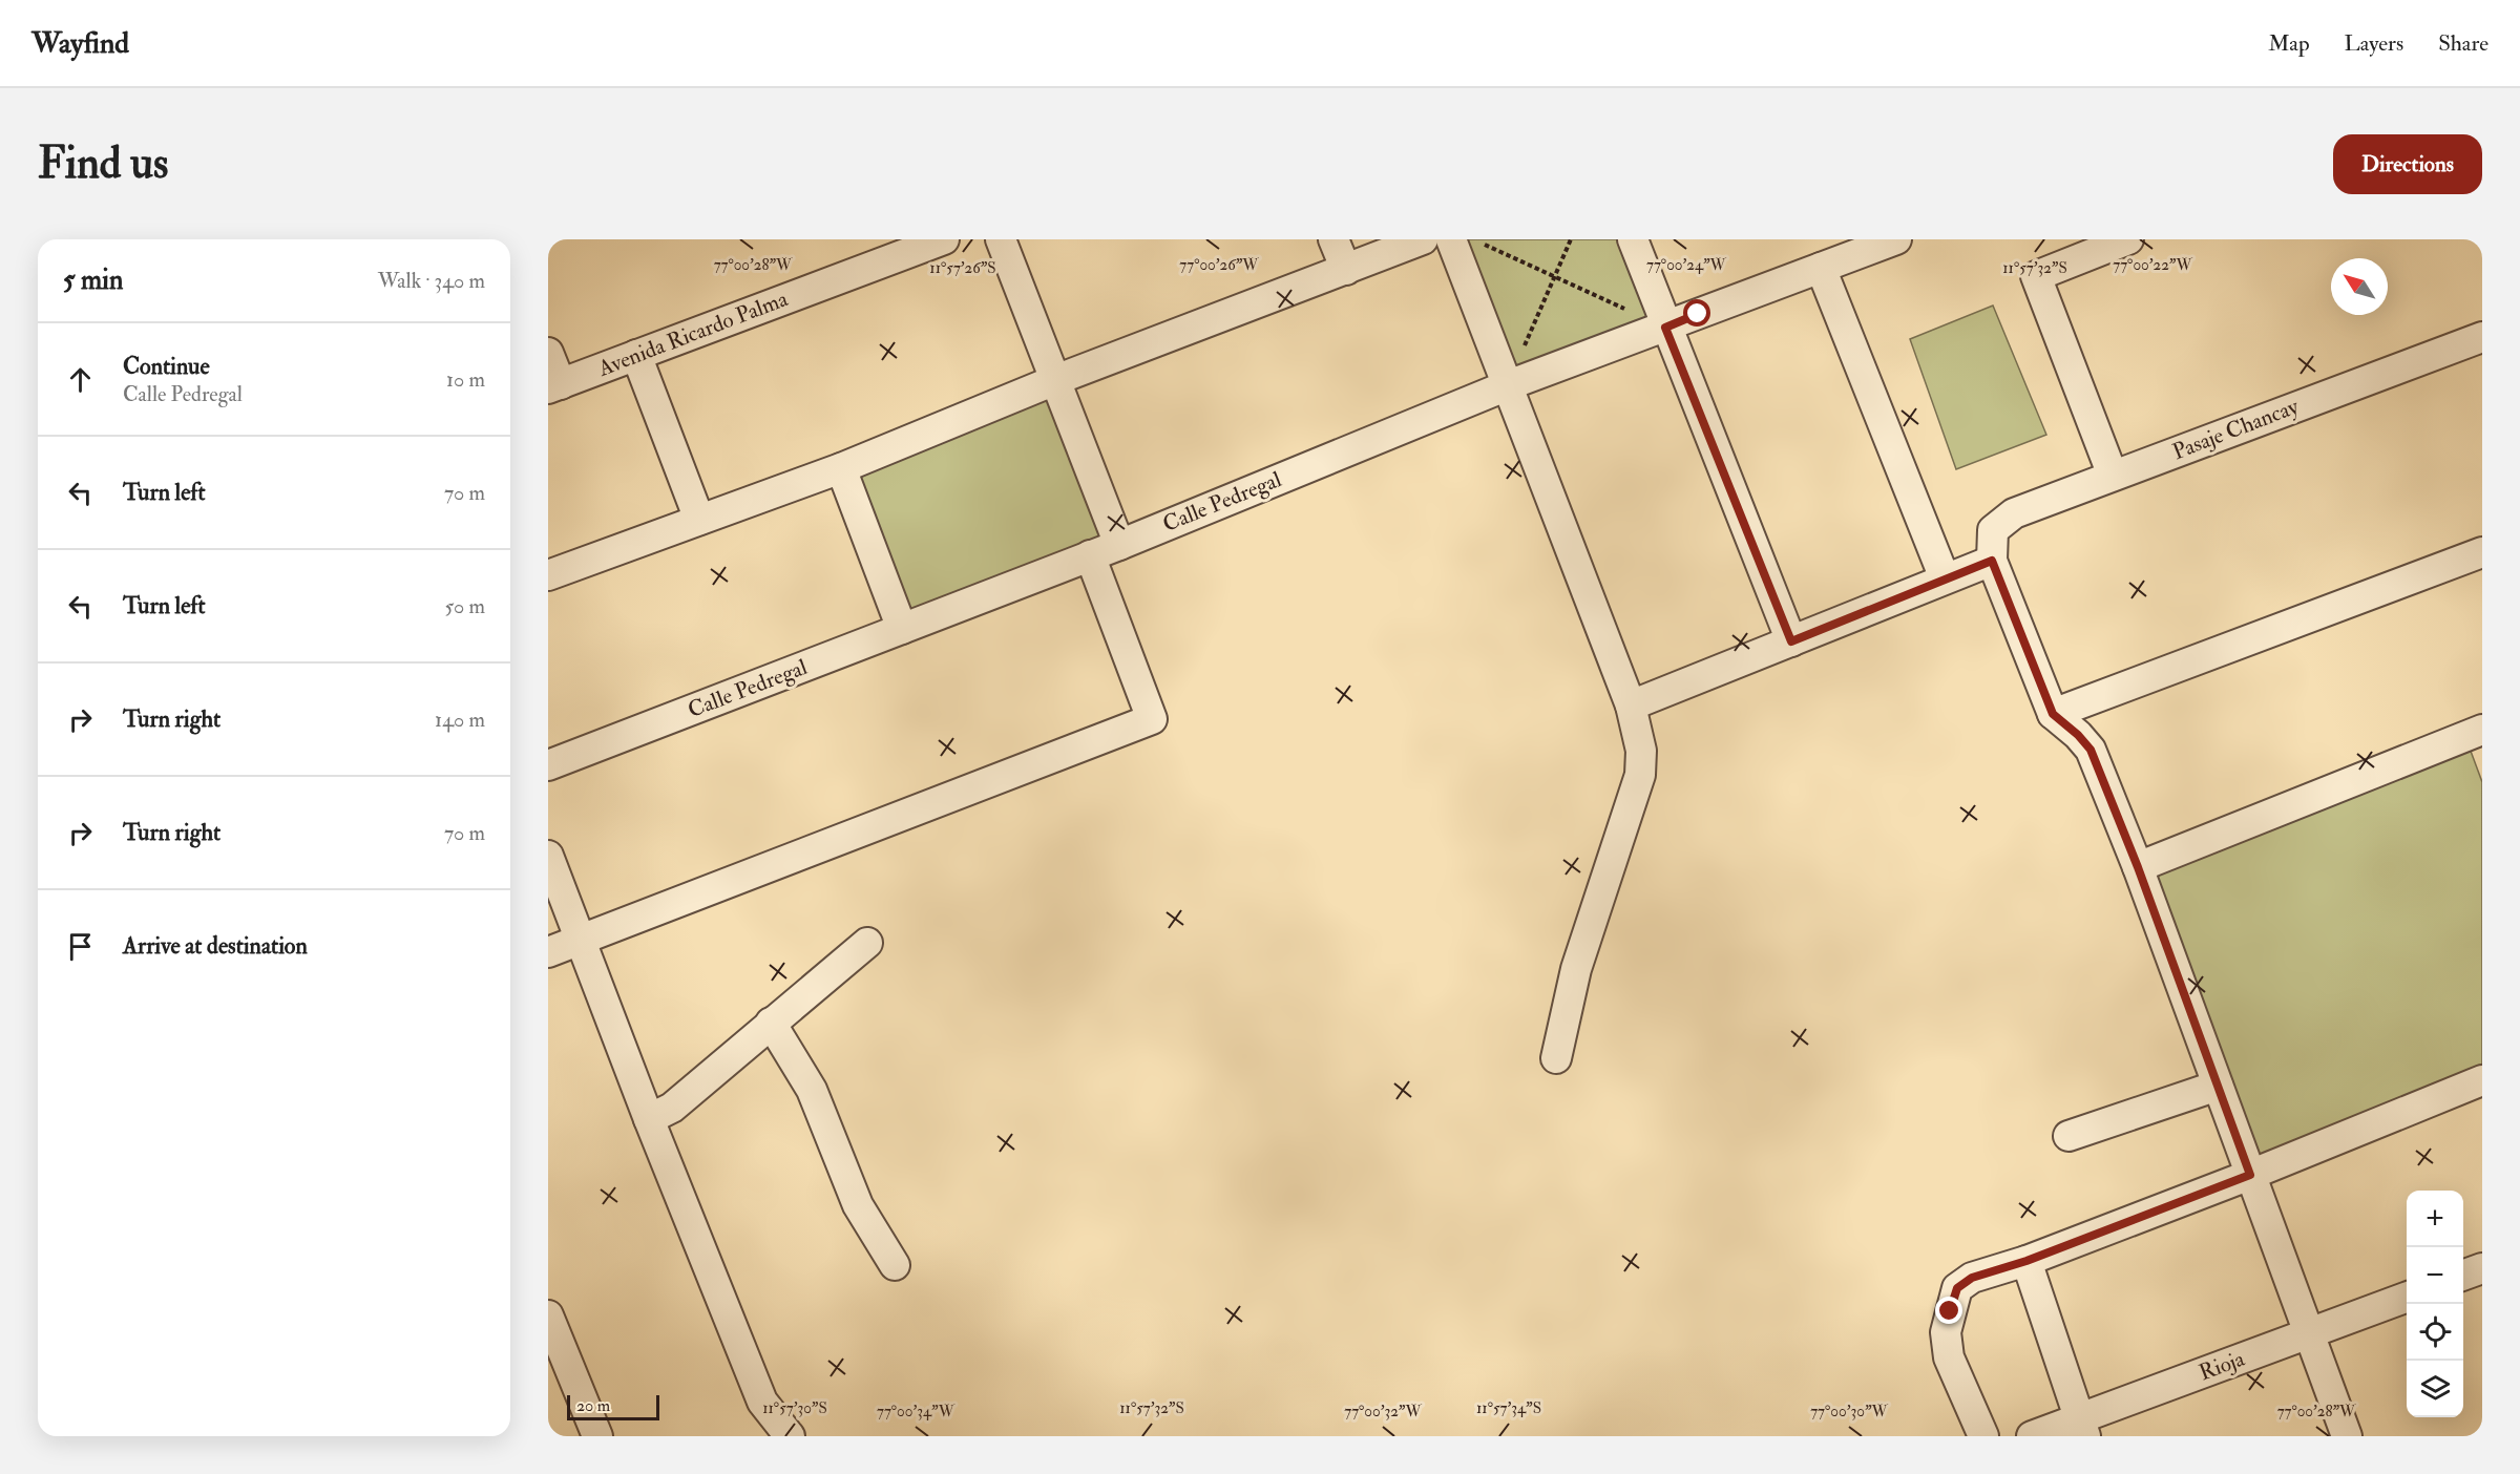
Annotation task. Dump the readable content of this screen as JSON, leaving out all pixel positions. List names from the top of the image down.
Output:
{
  "streets": {
    "street": [
      "Avenida Ricardo Palma",
      "Pasaje Chancay",
      "Calle Pedregal",
      "Rioja"
    ]
  },
  "scale_bar": "20 m",
  "north": "top left",
  "page": {
    "header": "Wayfind",
    "nav": ["Map", "Layers", "Share"],
    "buttons": "Directions",
    "title": "Find us",
    "heading": ["5 min", "Walk · 340 m"],
    "list": [
      ["Continue", "Calle Pedregal", "10 m"],
      ["Turn left", "70 m"],
      ["Turn left", "50 m"],
      ["Turn right", "140 m"],
      ["Turn right", "70 m"],
      "Arrive at destination"
    ],
    "map_buttons": ["+", "−"],
    "scale": "20 m"
  },
  "coordinates": [
    "77°00'28\"W",
    "77°00'26\"W",
    "77°00'24\"W",
    "77°00'22\"W",
    "11°57'26\"S",
    "11°57'32\"S",
    "11°57'30\"S",
    "11°57'34\"S",
    "77°00'34\"W",
    "77°00'32\"W",
    "77°00'30\"W"
  ]
}
